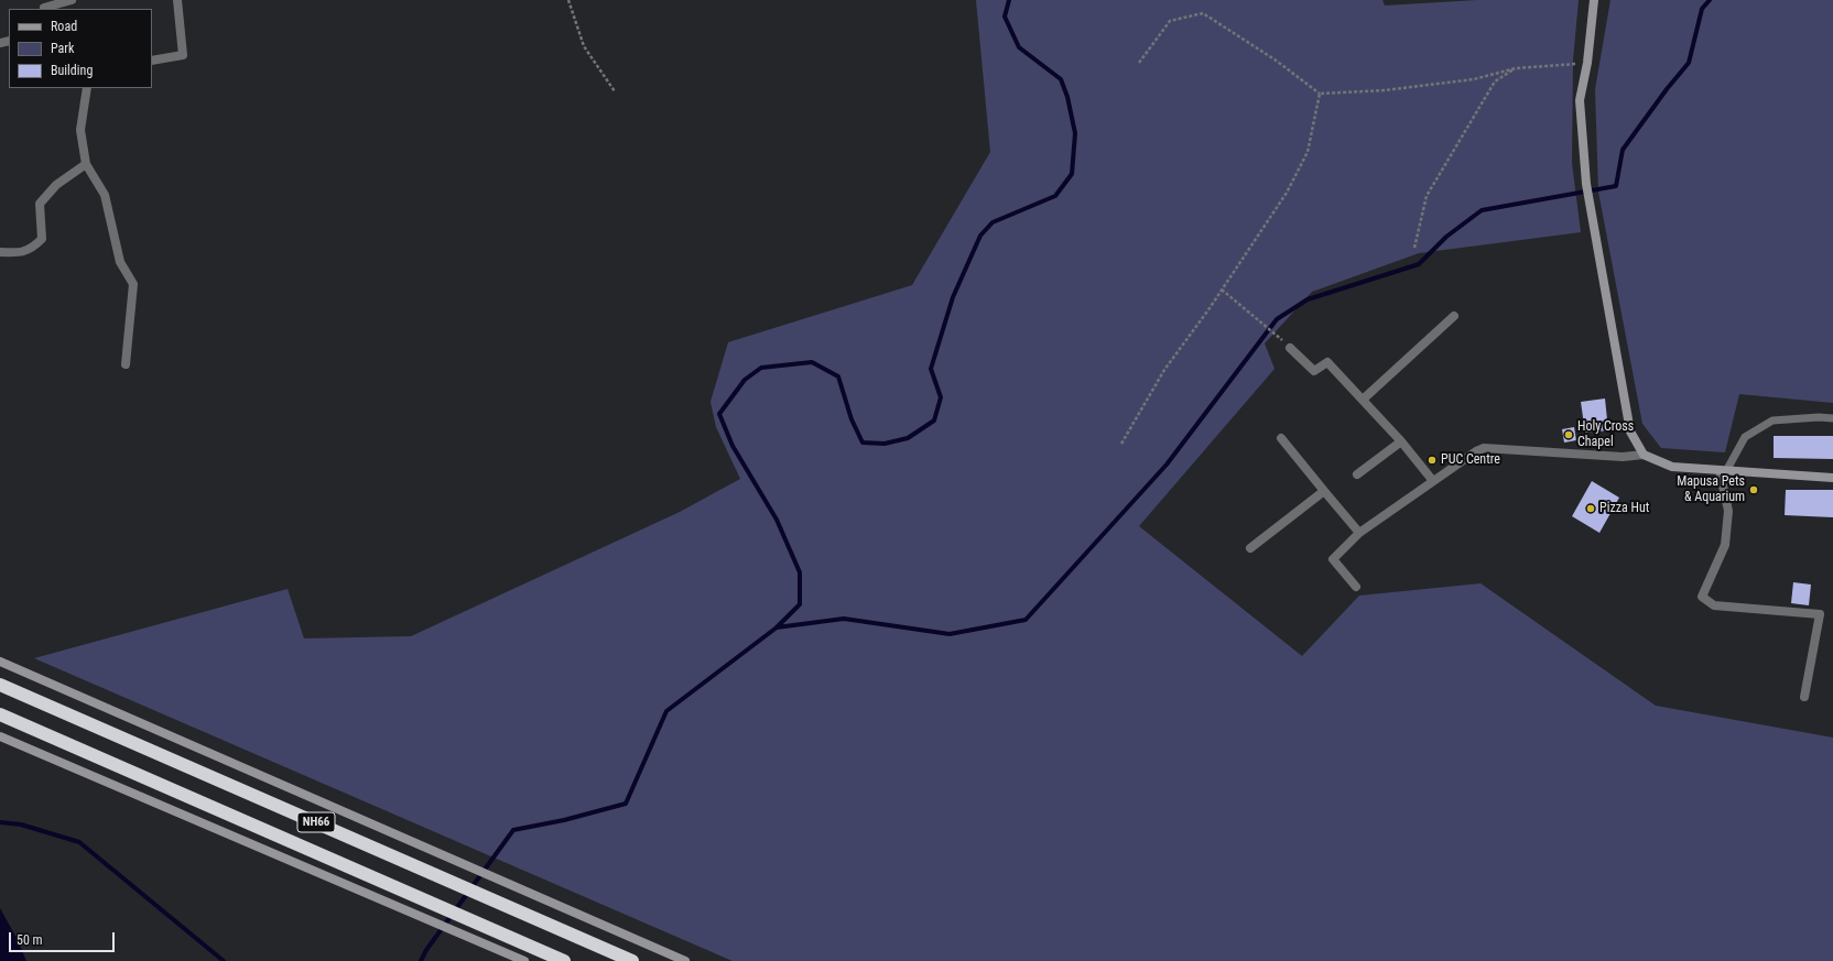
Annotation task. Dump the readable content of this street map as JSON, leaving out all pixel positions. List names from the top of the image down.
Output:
{
  "streets": {
    "highway": ["NH66"]
  },
  "places": [
    "Holy Cross Chapel",
    "PUC Centre",
    "Mapusa Pets & Aquarium",
    "Pizza Hut"
  ],
  "legend": ["Road", "Park", "Building"],
  "scale_bar": "50 m"
}
